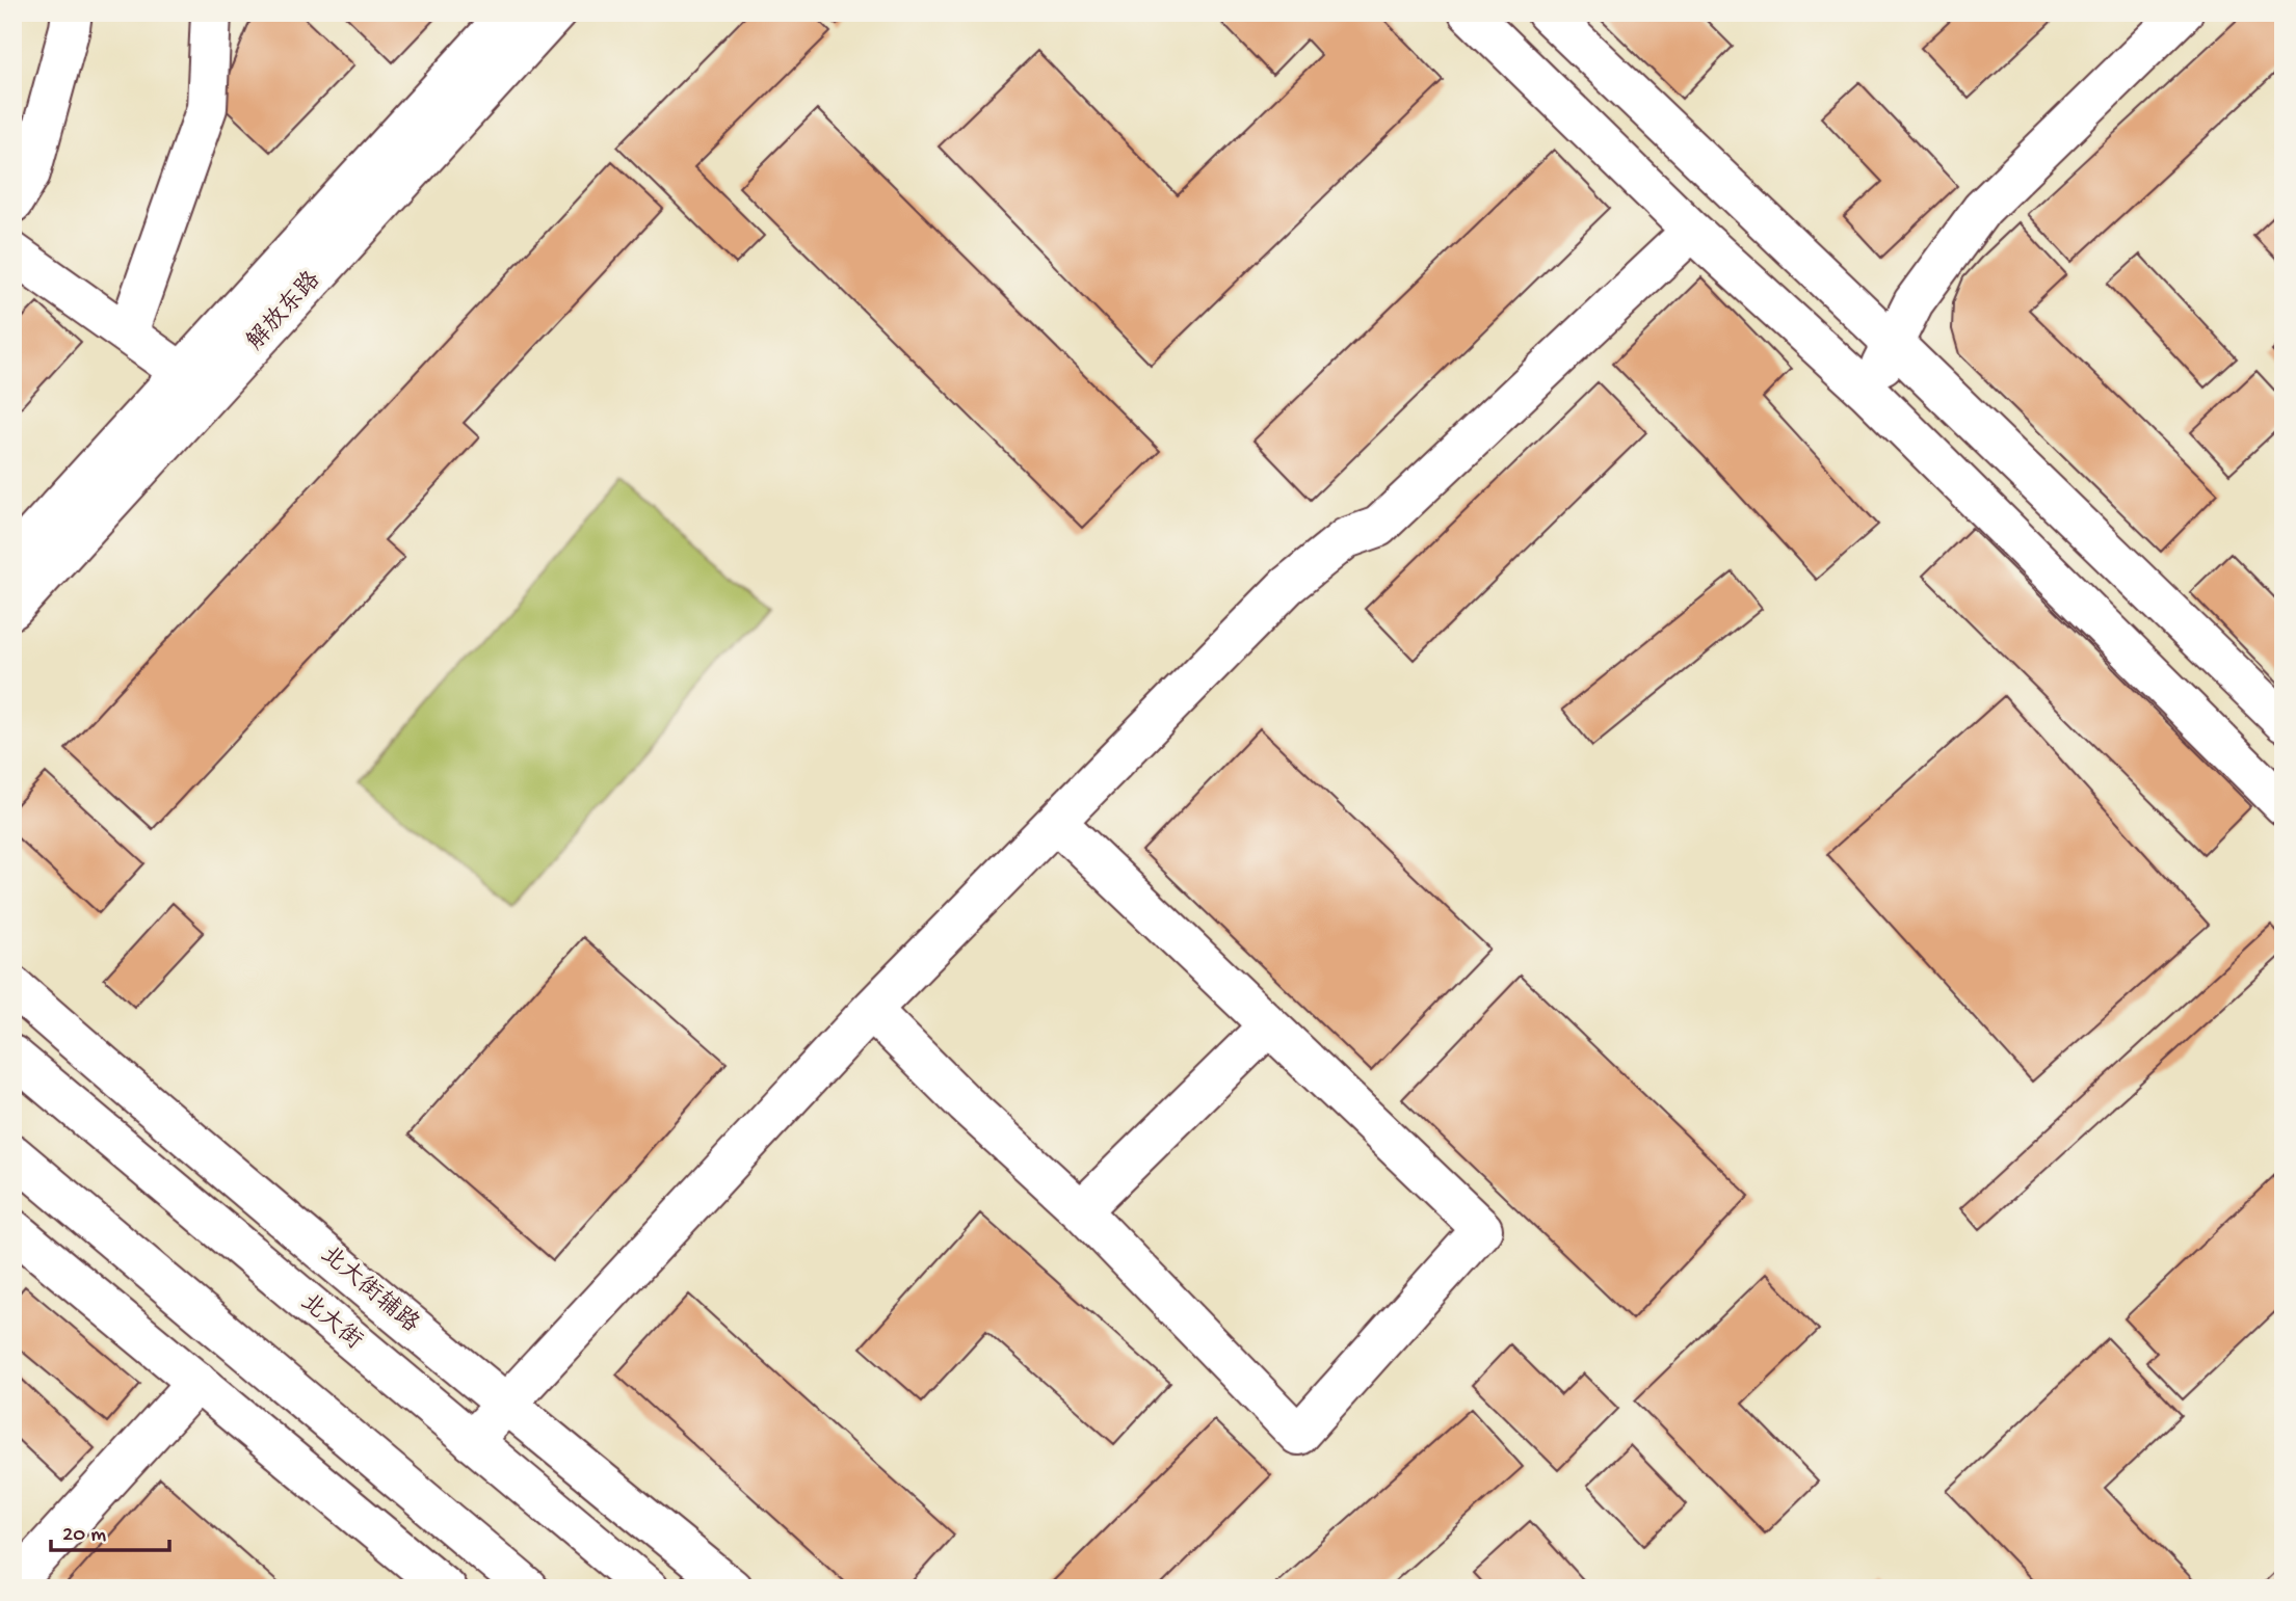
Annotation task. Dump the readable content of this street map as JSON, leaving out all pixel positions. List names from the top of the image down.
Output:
{
  "streets": {
    "street": ["解放东路", "北大街辅路", "北大街"]
  },
  "scale_bar": "20 m"
}
